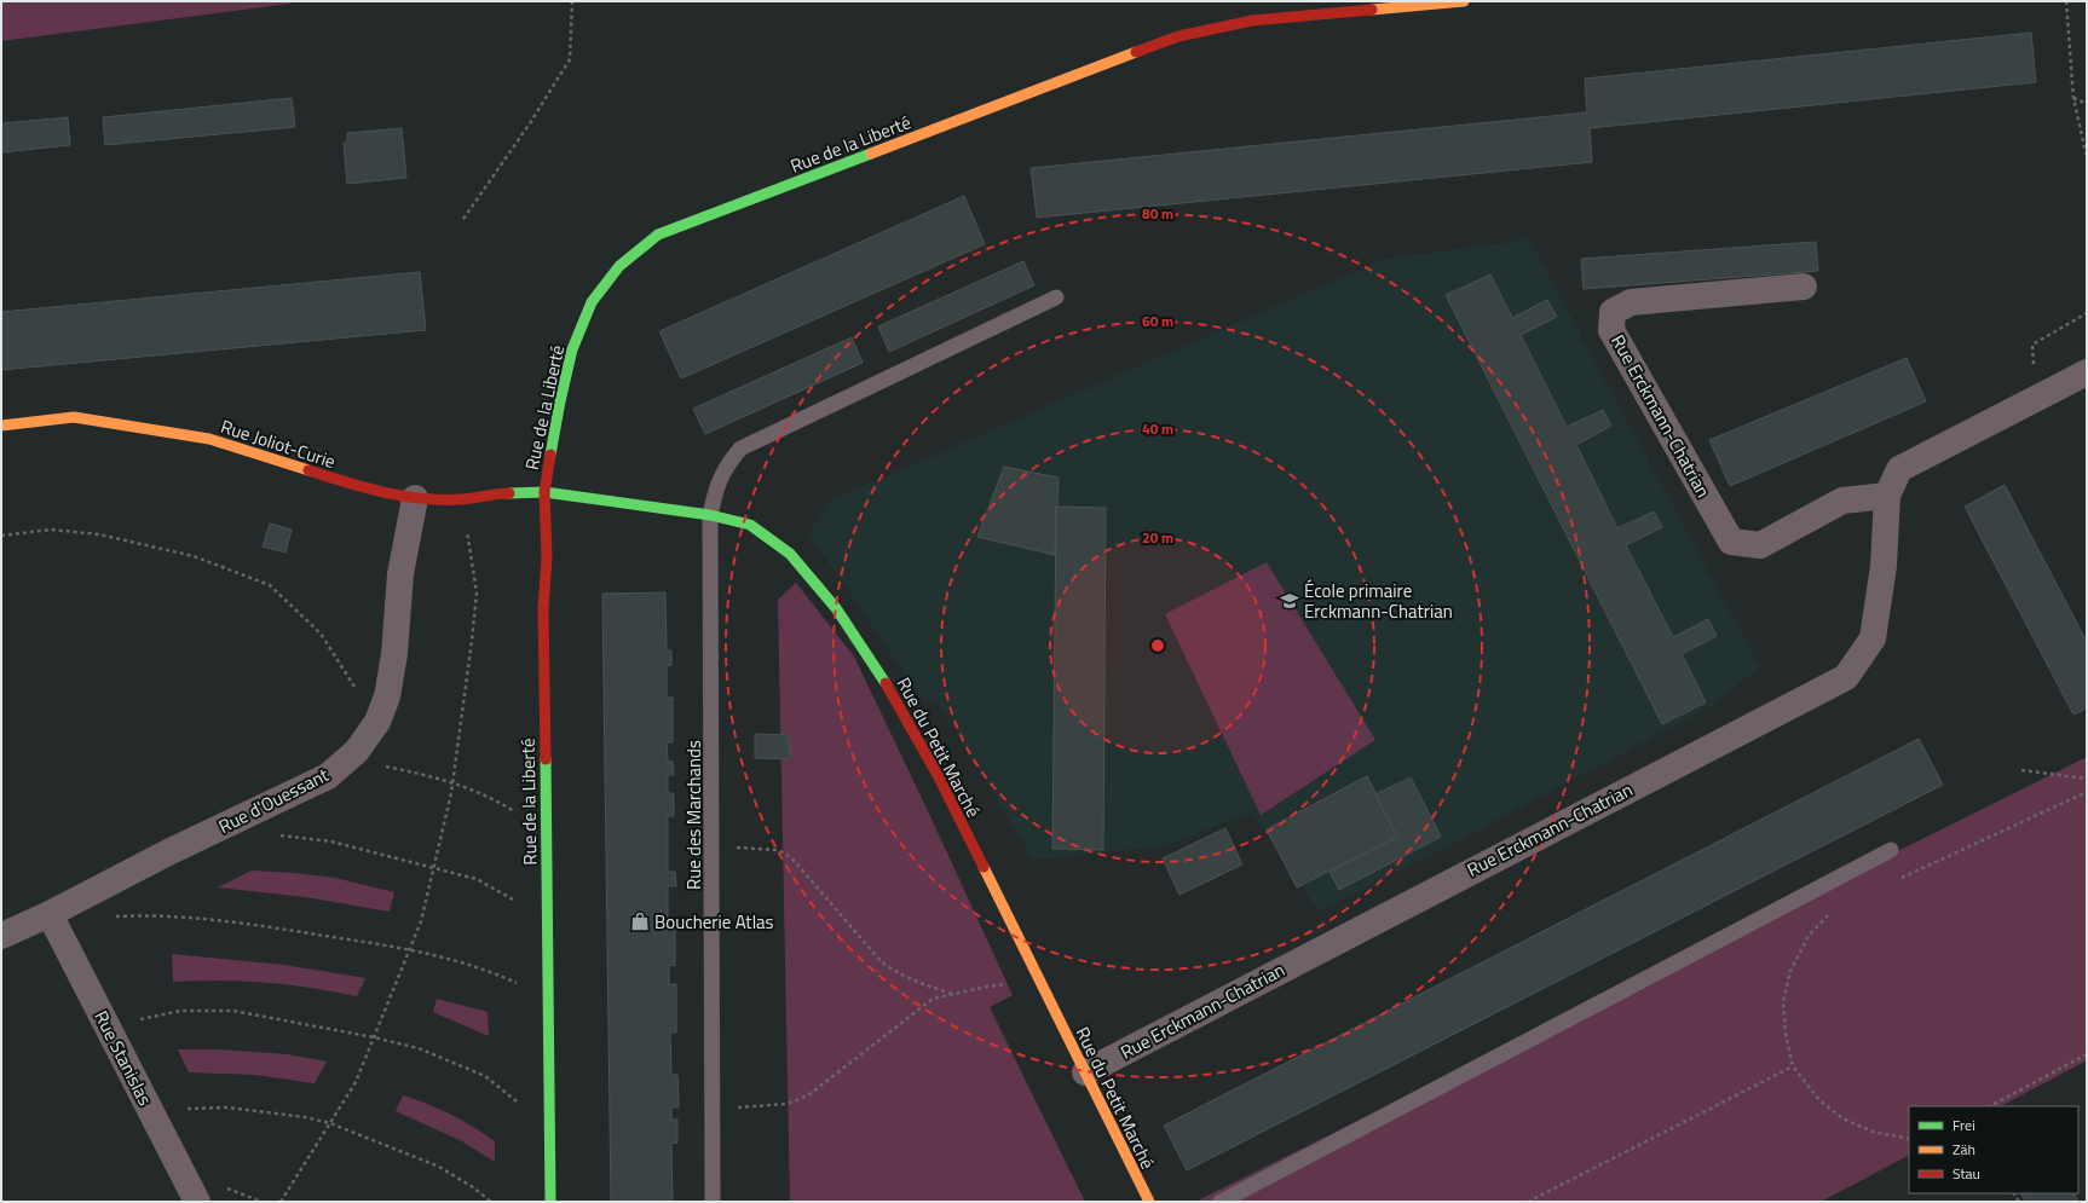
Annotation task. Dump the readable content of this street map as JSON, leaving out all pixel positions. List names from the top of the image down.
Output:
{
  "streets": {
    "street": [
      "Rue de la Liberté",
      "Rue Erckmann-Chatrian",
      "Rue Joliot-Curie",
      "Rue du Petit Marché",
      "Rue d'Ouessant",
      "Rue Stanislas"
    ],
    "lane": ["Rue des Marchands"]
  },
  "crossings": [
    ["Rue de la Liberté", "Rue Joliot-Curie"],
    ["Rue de la Liberté", "Rue du Petit Marché"],
    ["Rue Erckmann-Chatrian", "Rue du Petit Marché"],
    ["Rue Joliot-Curie", "Rue du Petit Marché"],
    ["Rue Joliot-Curie", "Rue d'Ouessant"],
    ["Rue du Petit Marché", "Rue des Marchands"],
    ["Rue d'Ouessant", "Rue Stanislas"]
  ],
  "places": {
    "school or university": ["École primaire Erckmann-Chatrian"],
    "shop": ["Boucherie Atlas"]
  },
  "legend": ["Frei", "Zäh", "Stau"],
  "rings": [
    "80 m",
    "60 m",
    "40 m",
    "20 m"
  ]
}
